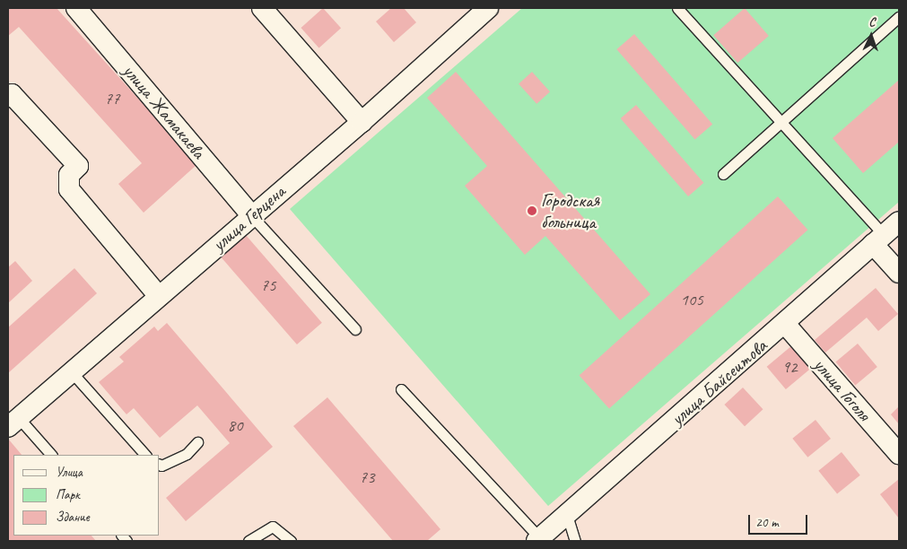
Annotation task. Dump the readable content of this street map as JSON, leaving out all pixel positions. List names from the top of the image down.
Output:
{
  "streets": {
    "street": [
      "улица Жамакаева",
      "улица Герцена",
      "улица Байсеитова",
      "улица Гоголя"
    ]
  },
  "crossings": [
    ["улица Жамакаева", "улица Герцена"],
    ["улица Байсеитова", "улица Гоголя"]
  ],
  "places": ["Городская больница"],
  "house_numbers": [
    "77",
    "75",
    "105",
    "92",
    "80",
    "73"
  ],
  "legend": ["Улица", "Парк", "Здание"],
  "scale_bar": "20 m",
  "north": "top"
}
